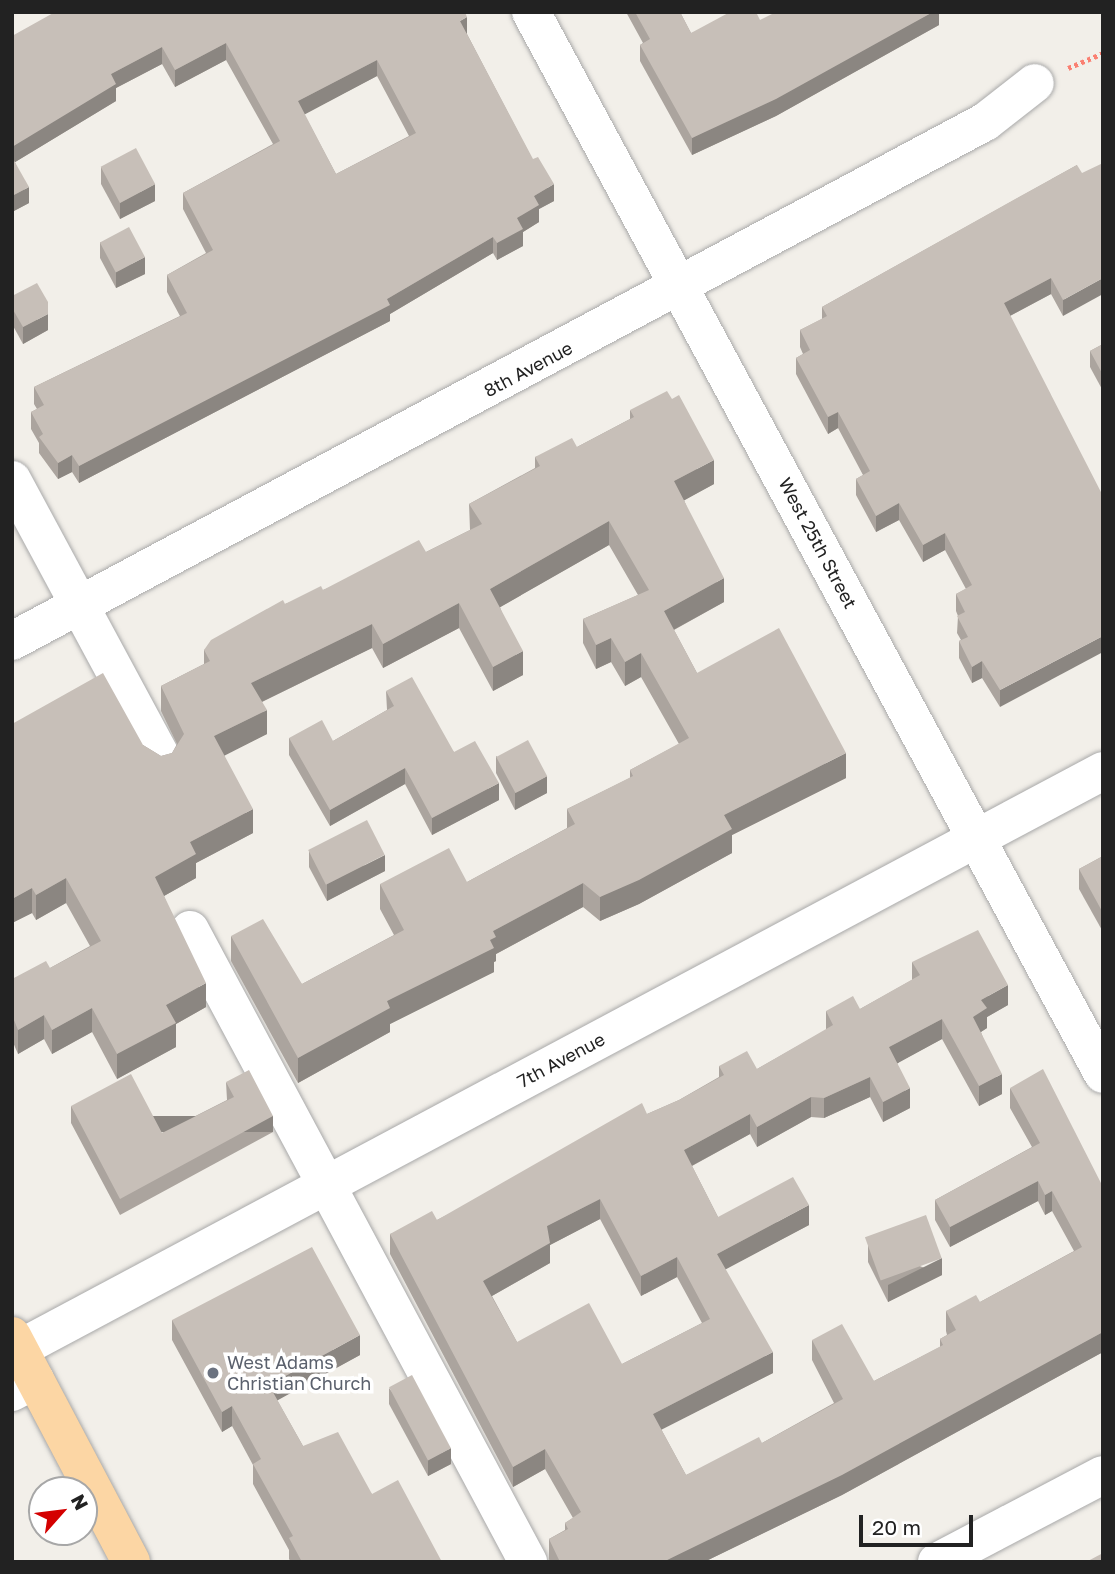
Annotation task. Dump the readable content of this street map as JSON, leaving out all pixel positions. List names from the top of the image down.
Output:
{
  "streets": {
    "street": ["8th Avenue", "West 25th Street", "7th Avenue"]
  },
  "crossings": [
    ["8th Avenue", "West 25th Street"],
    ["West 25th Street", "7th Avenue"]
  ],
  "places": ["West Adams Christian Church"],
  "scale_bar": "20 m",
  "north": "top right"
}
